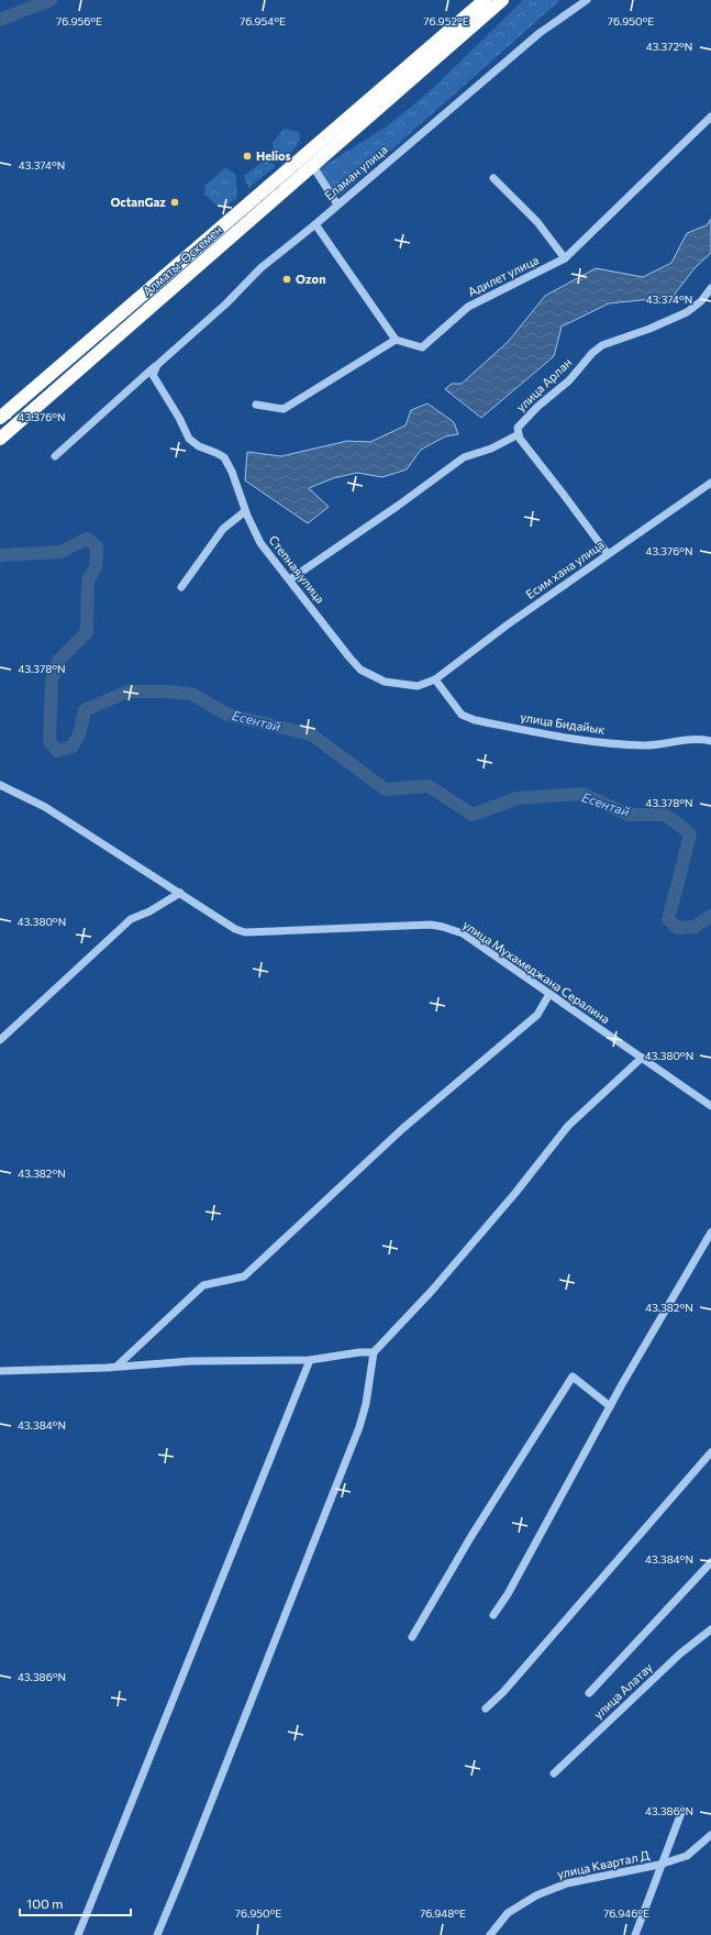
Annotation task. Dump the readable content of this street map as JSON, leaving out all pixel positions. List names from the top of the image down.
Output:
{
  "streets": {
    "highway": ["Алматы-Өскемен"],
    "street": [
      "Еламан улица",
      "Адилет улица",
      "улица Арлан",
      "Степная улица",
      "Есим хана улица",
      "улица Бидайык",
      "улица Мухамеджана Сералина",
      "улица Алатау",
      "улица Квартал Д"
    ]
  },
  "crossings": [
    ["Еламан улица", "Степная улица"],
    ["Степная улица", "Есим хана улица"],
    ["Степная улица", "улица Бидайык"],
    ["Есим хана улица", "улица Бидайык"]
  ],
  "water": ["Есентай"],
  "places": ["Helios", "OctanGaz", "Ozon"],
  "scale_bar": "100 m",
  "coordinates": [
    "76.956°E",
    "76.952°E",
    "76.950°E",
    "76.954°E",
    "43.372°N",
    "43.374°N",
    "43.376°N",
    "43.378°N",
    "43.380°N",
    "43.382°N",
    "43.384°N",
    "43.386°N",
    "76.948°E",
    "76.946°E"
  ]
}
